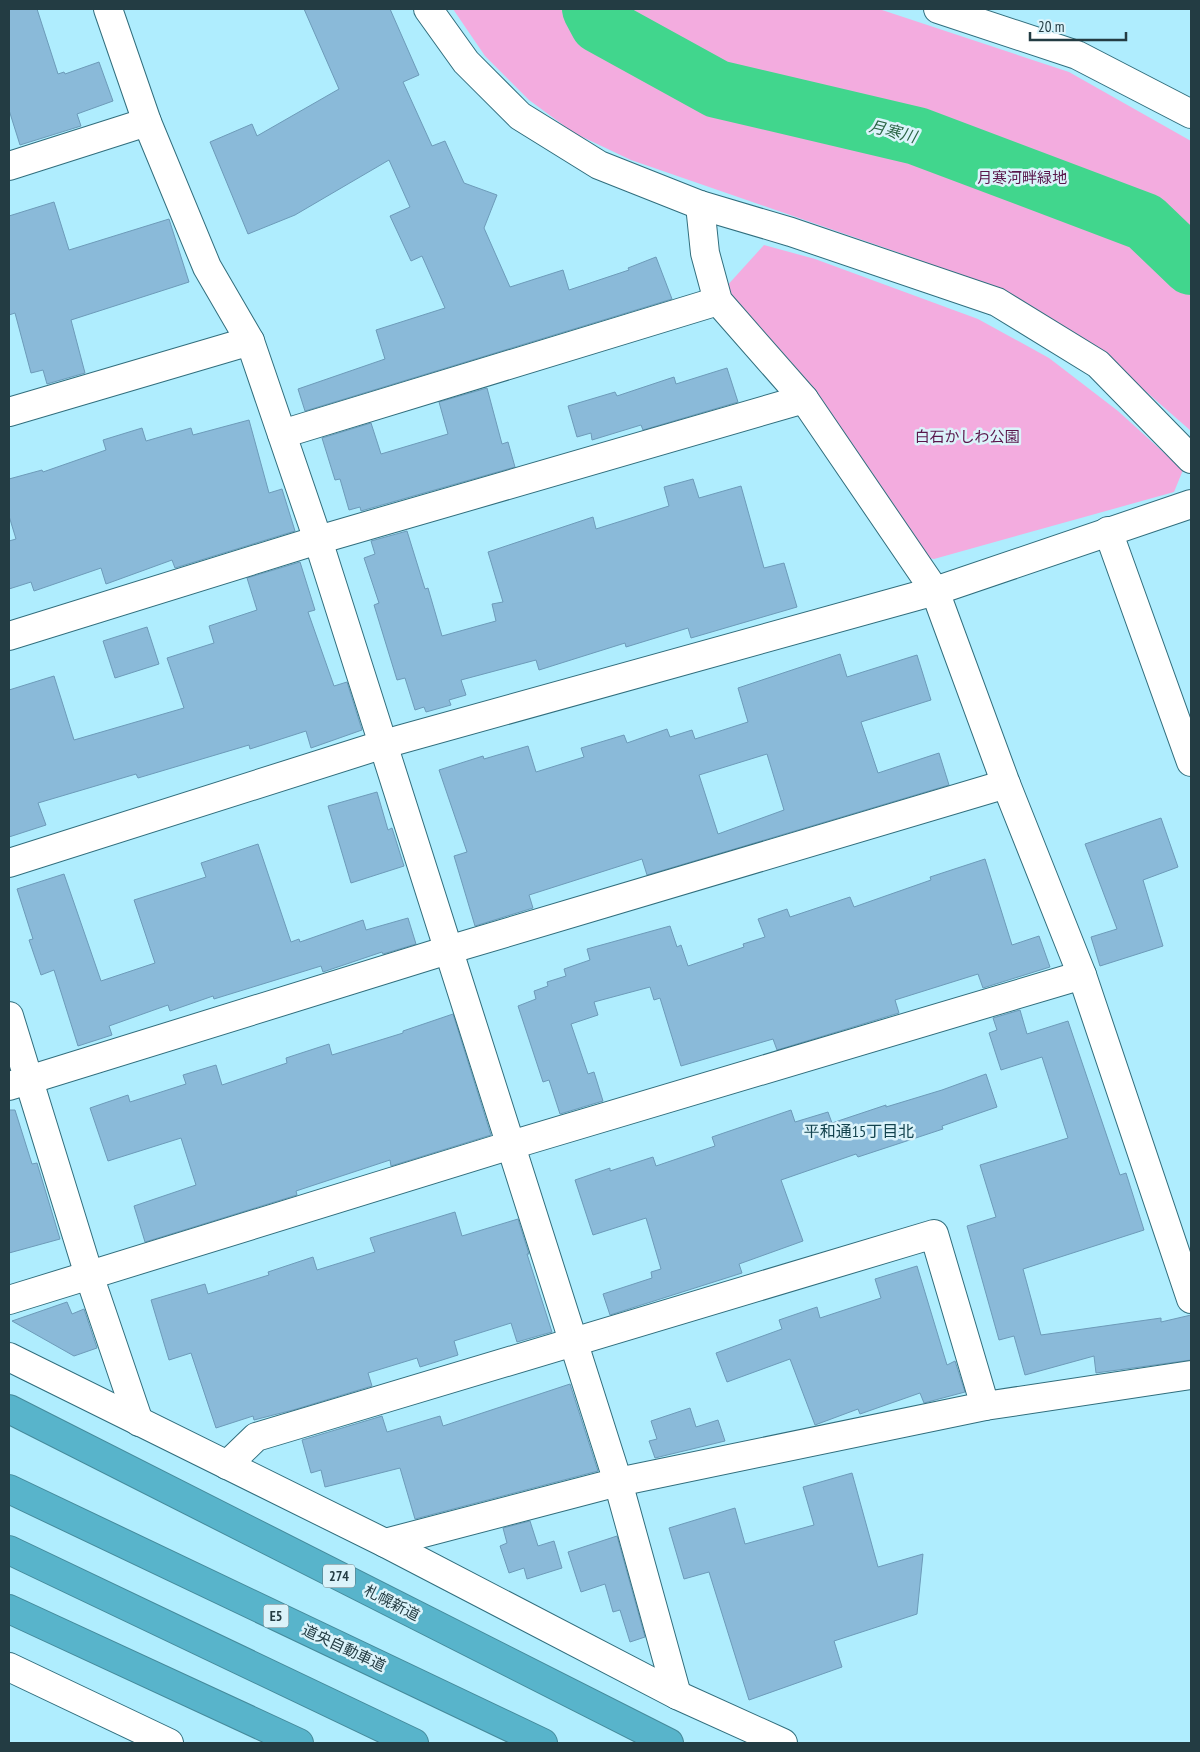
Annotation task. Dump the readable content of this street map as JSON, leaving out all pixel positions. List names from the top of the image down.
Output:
{
  "streets": {
    "highway": [
      "274",
      "札幌新道",
      "E5",
      "道央自動車道"
    ]
  },
  "districts": ["平和通15丁目北"],
  "water": ["月寒川"],
  "parks": ["月寒河畔緑地", "白石かしわ公園"],
  "scale_bar": "20 m"
}
